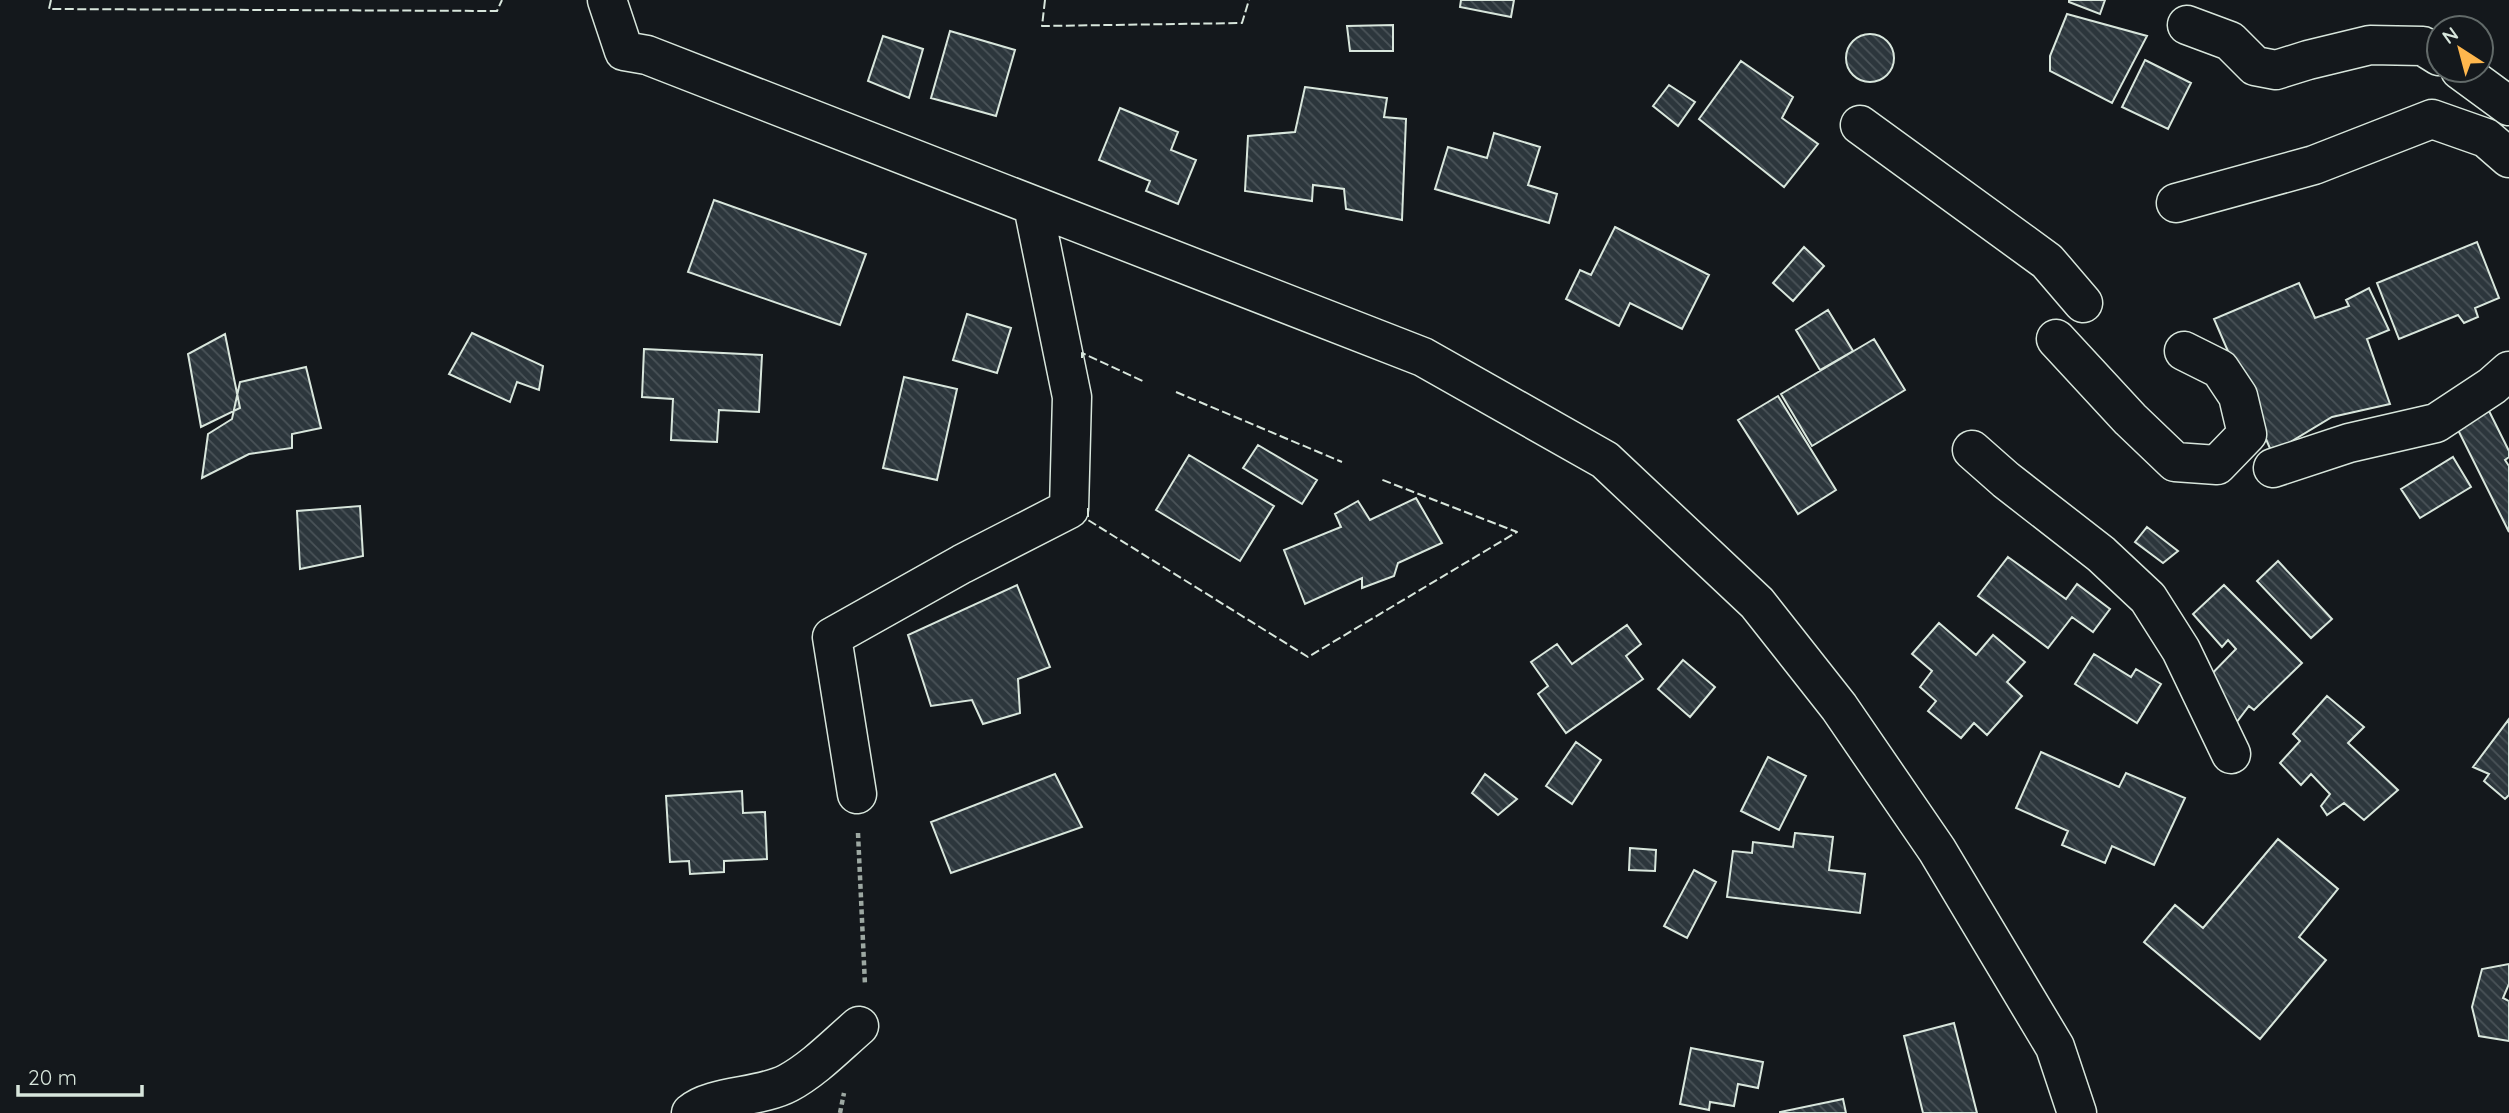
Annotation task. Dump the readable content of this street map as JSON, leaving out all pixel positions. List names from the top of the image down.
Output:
{
  "scale_bar": "20 m",
  "north": "top left"
}
